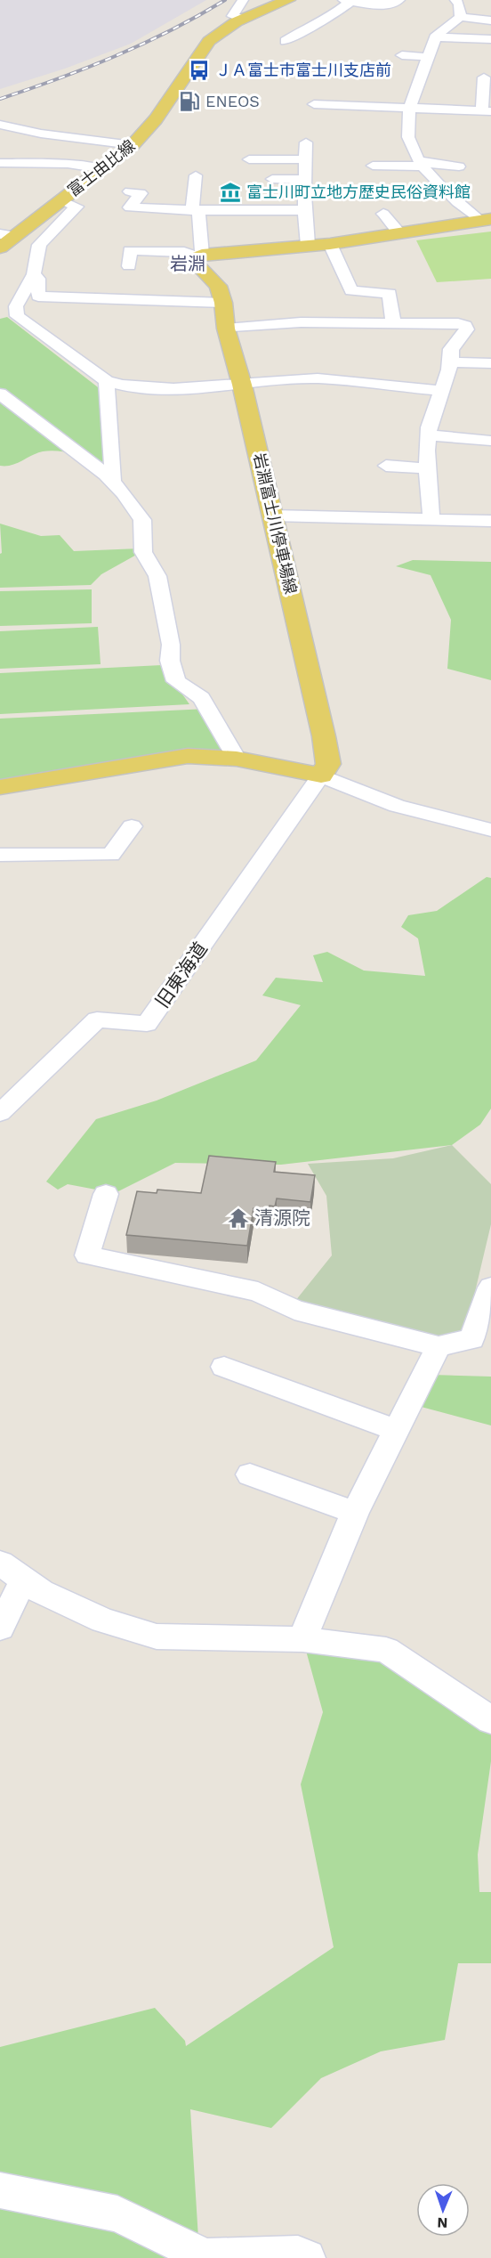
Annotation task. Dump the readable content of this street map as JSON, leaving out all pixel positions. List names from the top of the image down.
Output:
{
  "streets": {
    "main road": ["富士由比線", "岩淵富士川停車場線"],
    "street": ["旧東海道"]
  },
  "crossings": [
    ["岩淵富士川停車場線", "旧東海道"]
  ],
  "districts": ["岩淵"],
  "places": {
    "bus stop": ["ＪＡ富士市富士川支店前"],
    "fuel station": ["ENEOS"],
    "museum": ["富士川町立地方歴史民俗資料館"],
    "temple": ["清源院"]
  },
  "north": "bottom"
}
